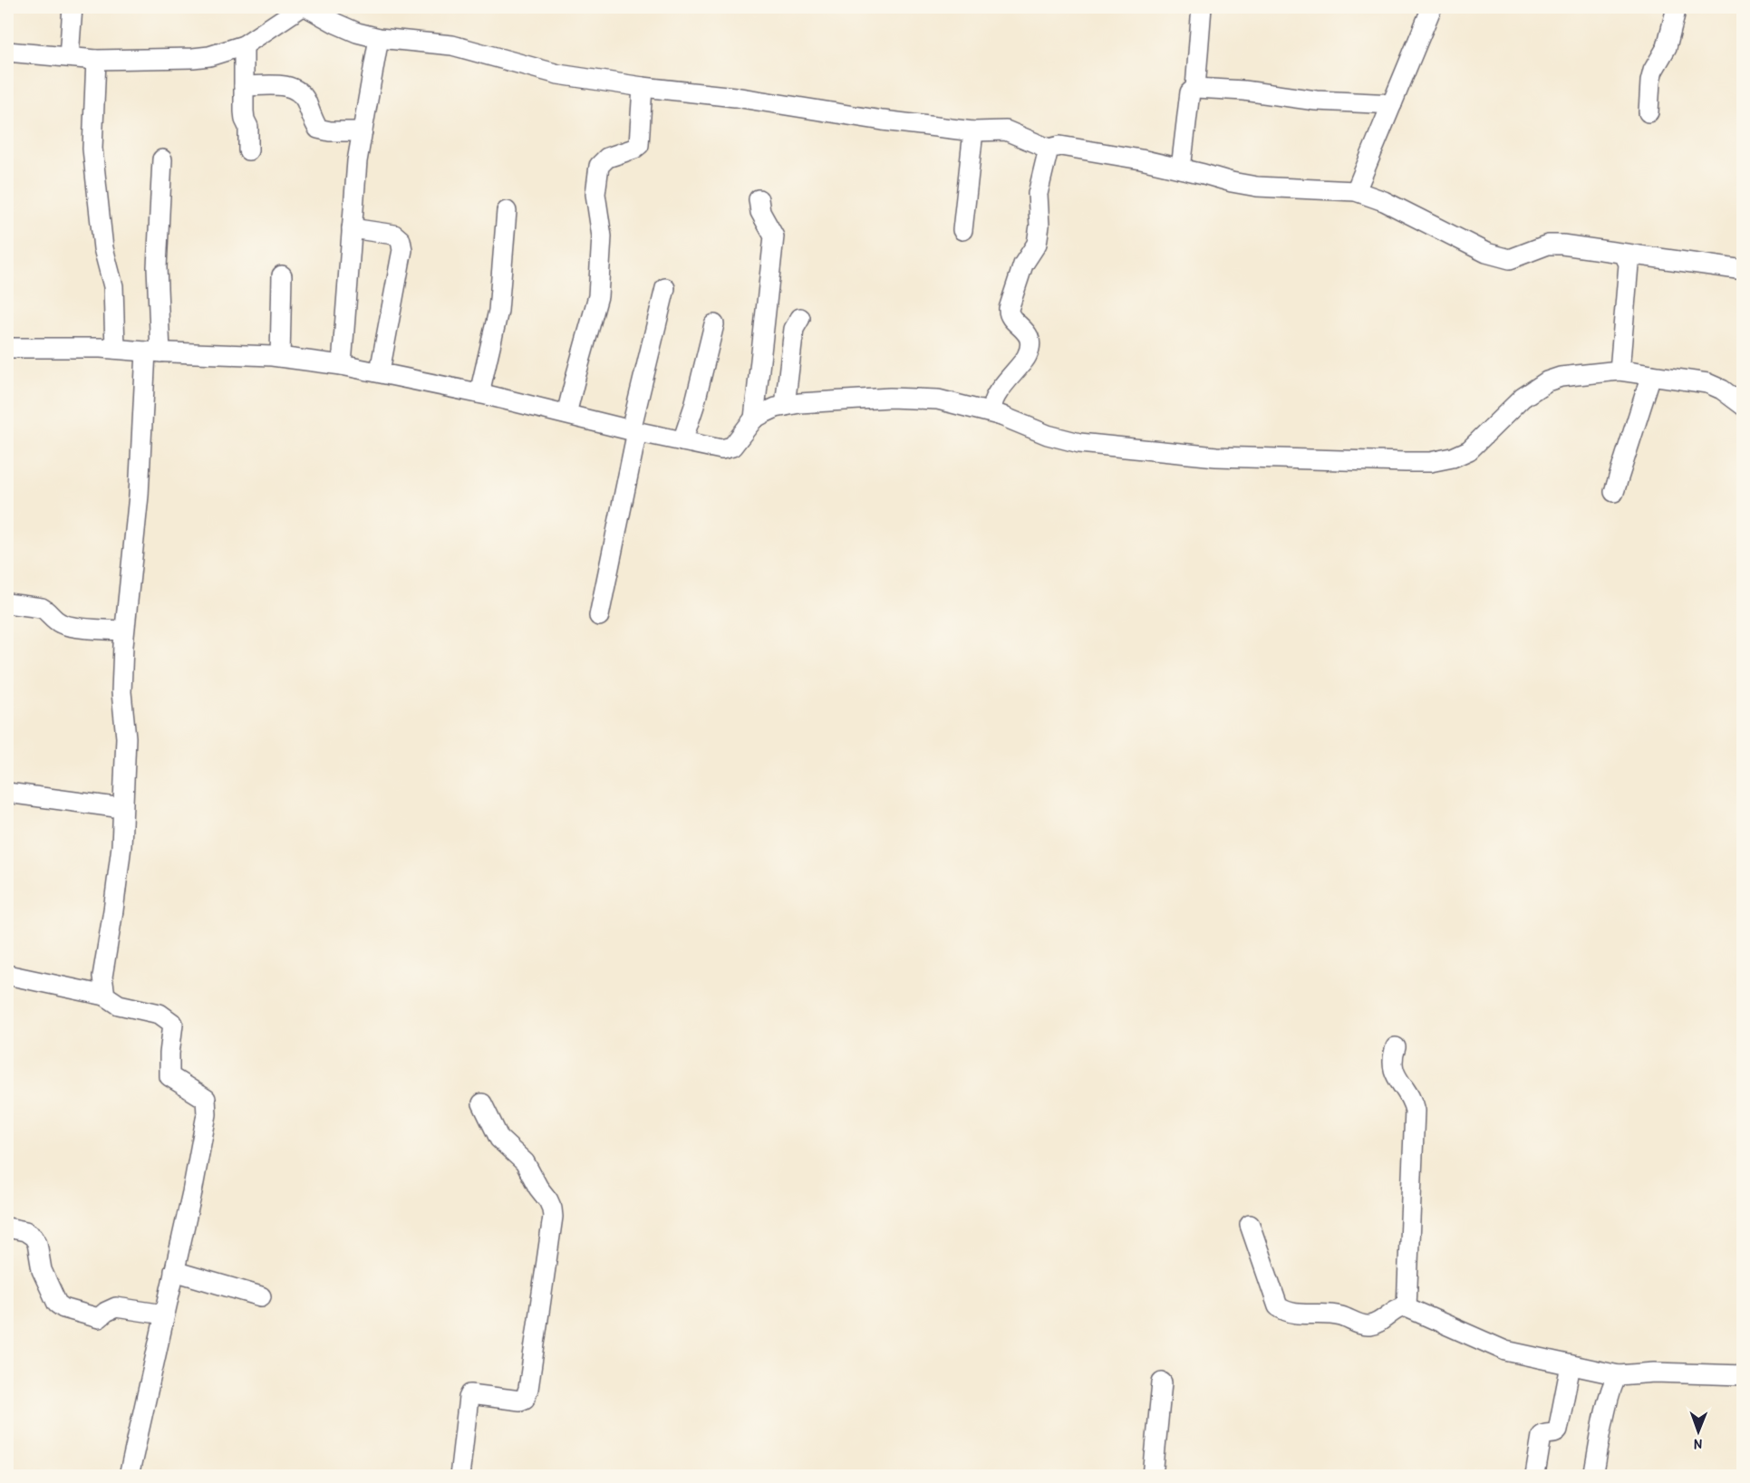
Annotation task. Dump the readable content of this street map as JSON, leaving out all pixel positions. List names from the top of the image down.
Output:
{
  "north": "bottom"
}
